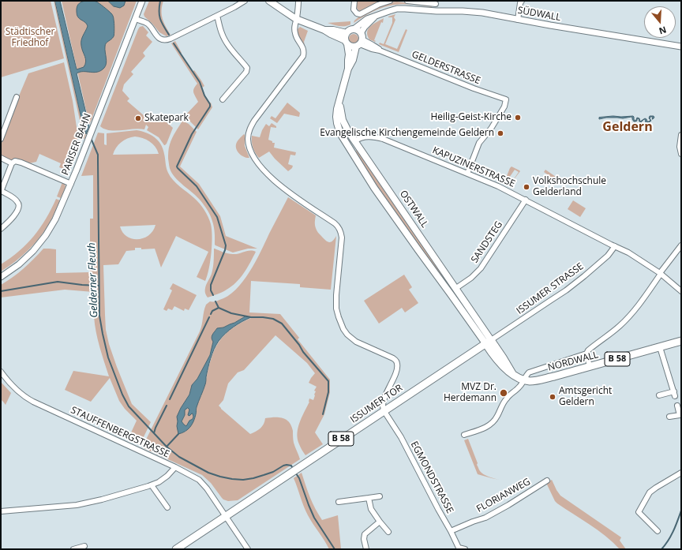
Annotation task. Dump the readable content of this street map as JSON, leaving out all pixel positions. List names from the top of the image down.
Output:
{
  "streets": {
    "main road": [
      "OSTWALL",
      "B 58",
      "NORDWALL",
      "ISSUMER TOR"
    ],
    "street": [
      "SÜDWALL",
      "GELDERSTRASSE",
      "PARISER BAHN",
      "KAPUZINERSTRASSE",
      "SANDSTEG",
      "ISSUMER STRASSE",
      "STAUFFENBERGSTRASSE",
      "EGMONDSTRASSE",
      "FLORIANWEG"
    ]
  },
  "crossings": [
    ["SÜDWALL", "GELDERSTRASSE"],
    ["SÜDWALL", "OSTWALL"],
    ["GELDERSTRASSE", "KAPUZINERSTRASSE"],
    ["GELDERSTRASSE", "OSTWALL"],
    ["KAPUZINERSTRASSE", "OSTWALL"],
    ["KAPUZINERSTRASSE", "SANDSTEG"],
    ["KAPUZINERSTRASSE", "ISSUMER STRASSE"],
    ["OSTWALL", "SANDSTEG"],
    ["OSTWALL", "ISSUMER STRASSE"],
    ["OSTWALL", "NORDWALL"],
    ["OSTWALL", "ISSUMER TOR"],
    ["ISSUMER STRASSE", "NORDWALL"],
    ["ISSUMER STRASSE", "ISSUMER TOR"],
    ["B 58", "ISSUMER TOR"],
    ["B 58", "STAUFFENBERGSTRASSE"],
    ["NORDWALL", "ISSUMER TOR"],
    ["ISSUMER TOR", "STAUFFENBERGSTRASSE"],
    ["ISSUMER TOR", "EGMONDSTRASSE"],
    ["EGMONDSTRASSE", "FLORIANWEG"]
  ],
  "districts": ["Geldern"],
  "water": ["Gelderner Fleuth"],
  "parks": ["Städtischer Friedhof"],
  "places": [
    "Heilig-Geist-Kirche",
    "Skatepark",
    "Evangelische Kirchengemeinde Geldern",
    "Volkshochschule Gelderland",
    "MVZ Dr. Herdemann",
    "Amtsgericht Geldern"
  ],
  "north": "bottom"
}
